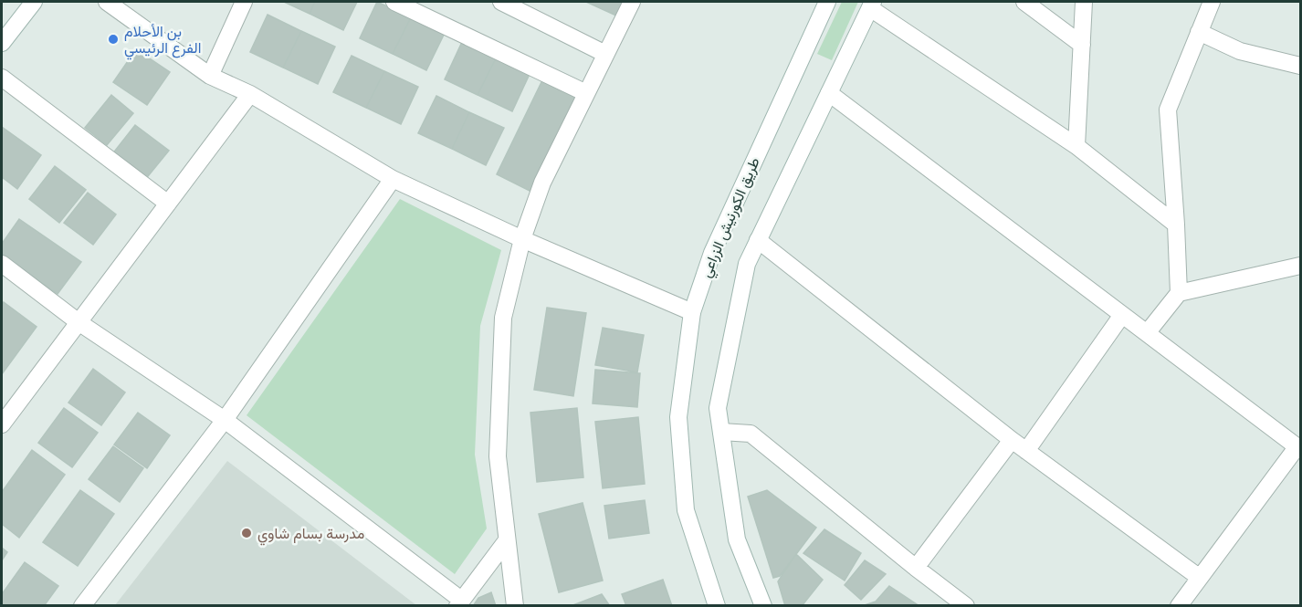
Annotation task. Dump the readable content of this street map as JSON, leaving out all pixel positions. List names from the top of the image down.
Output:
{
  "streets": {
    "street": ["طريق الكورنيش الزراعي"]
  },
  "places": ["بن الأحلام الفرع الرئيسي", "مدرسة بسام شاوي"]
}
